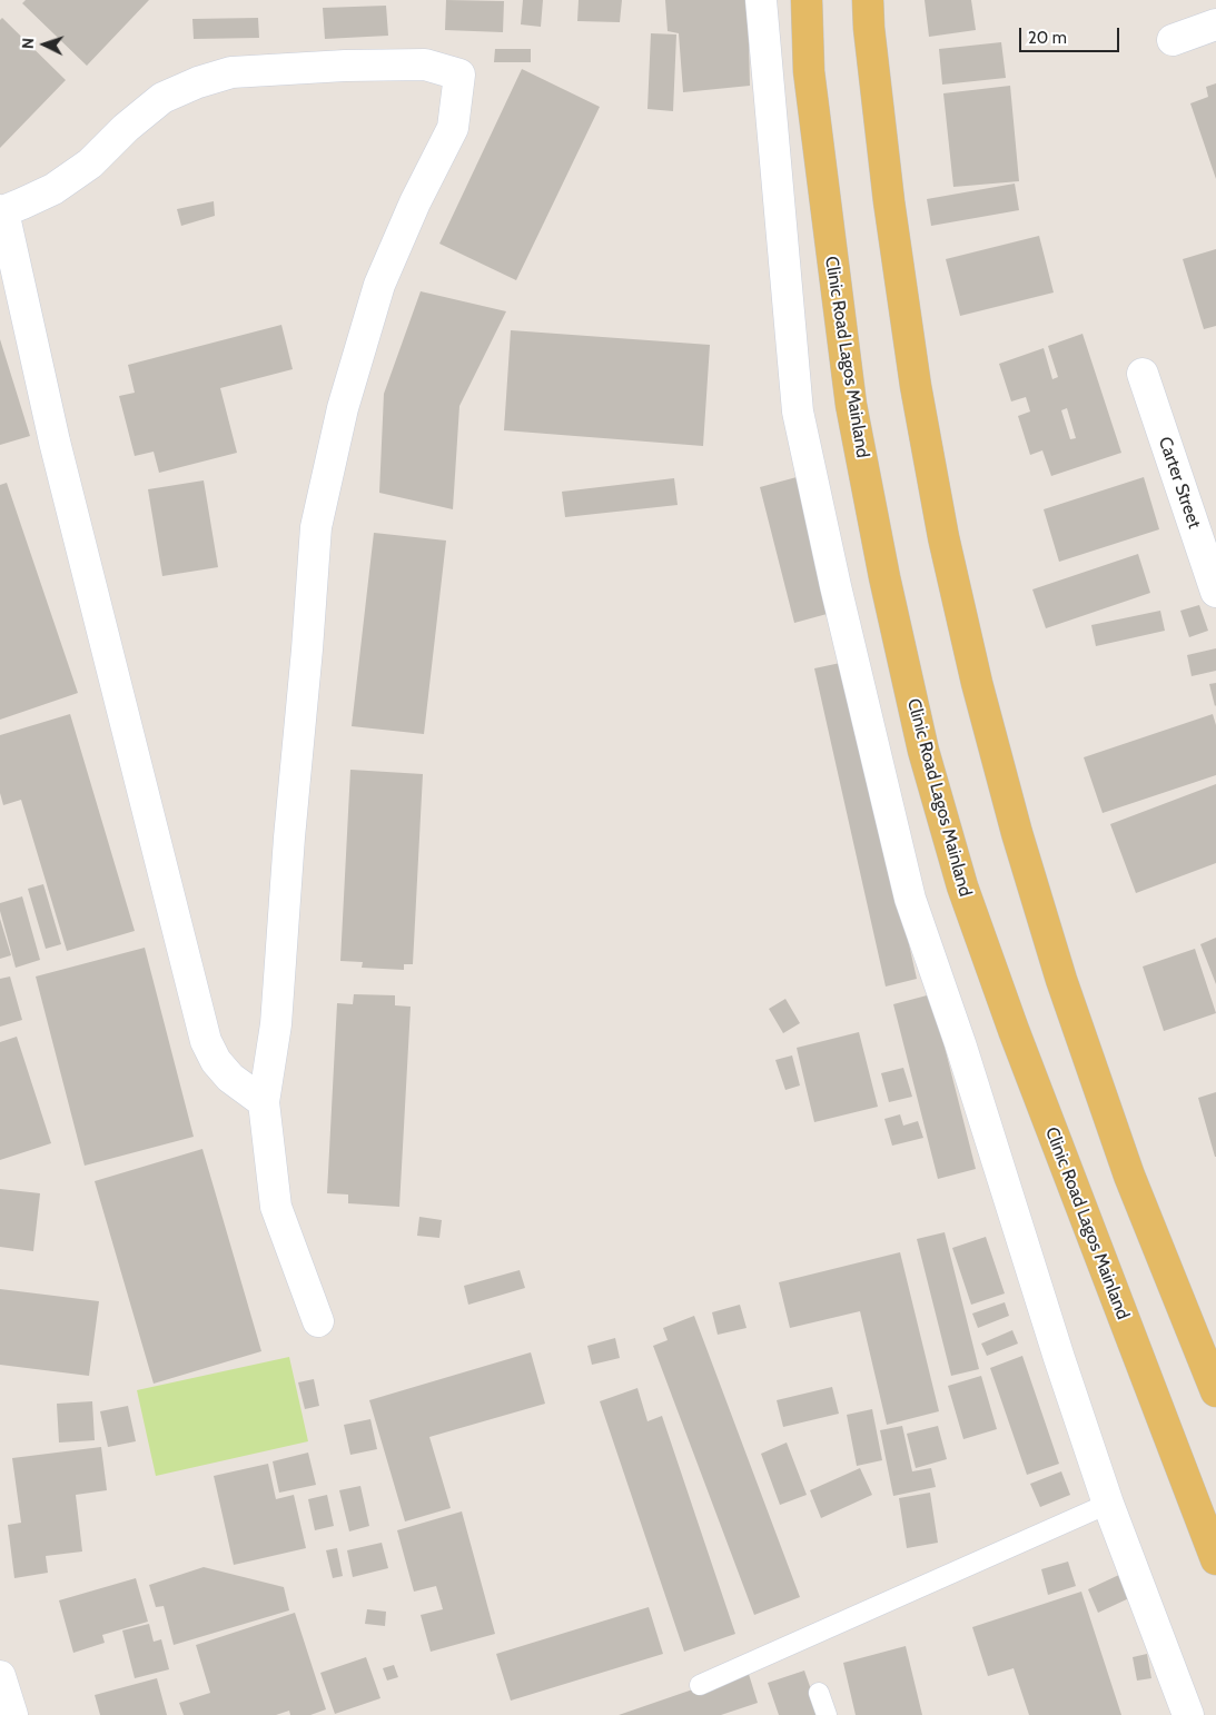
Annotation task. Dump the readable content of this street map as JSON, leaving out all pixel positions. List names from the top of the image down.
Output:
{
  "streets": {
    "main road": ["Clinic Road Lagos Mainland"],
    "street": ["Carter Street"]
  },
  "scale_bar": "20 m",
  "north": "left"
}
